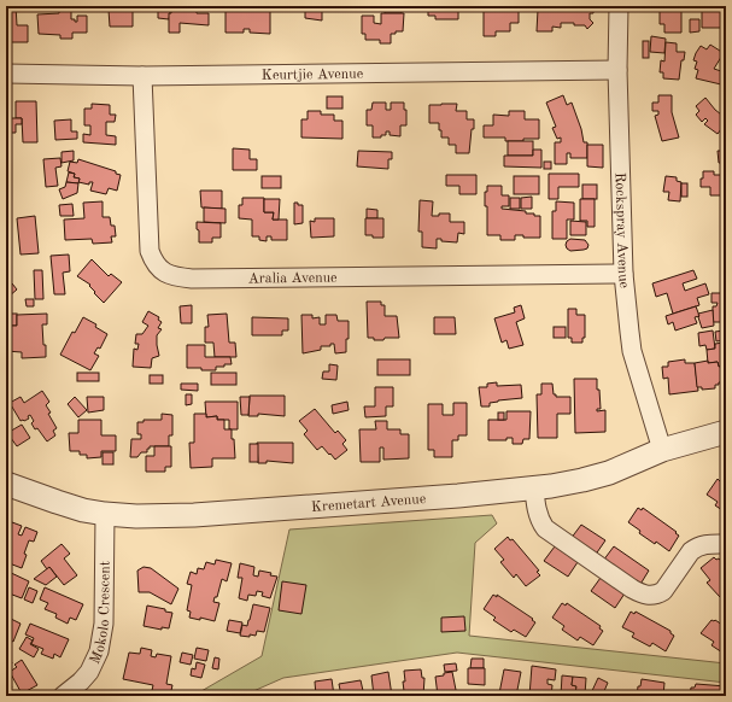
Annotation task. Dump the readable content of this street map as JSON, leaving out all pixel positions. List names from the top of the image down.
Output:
{
  "streets": {
    "street": [
      "Keurtjie Avenue",
      "Rockspray Avenue",
      "Aralia Avenue",
      "Kremetart Avenue",
      "Mokolo Crescent"
    ]
  },
  "crossings": [
    ["Keurtjie Avenue", "Rockspray Avenue"],
    ["Keurtjie Avenue", "Aralia Avenue"],
    ["Rockspray Avenue", "Aralia Avenue"],
    ["Rockspray Avenue", "Kremetart Avenue"],
    ["Kremetart Avenue", "Mokolo Crescent"]
  ]
}
